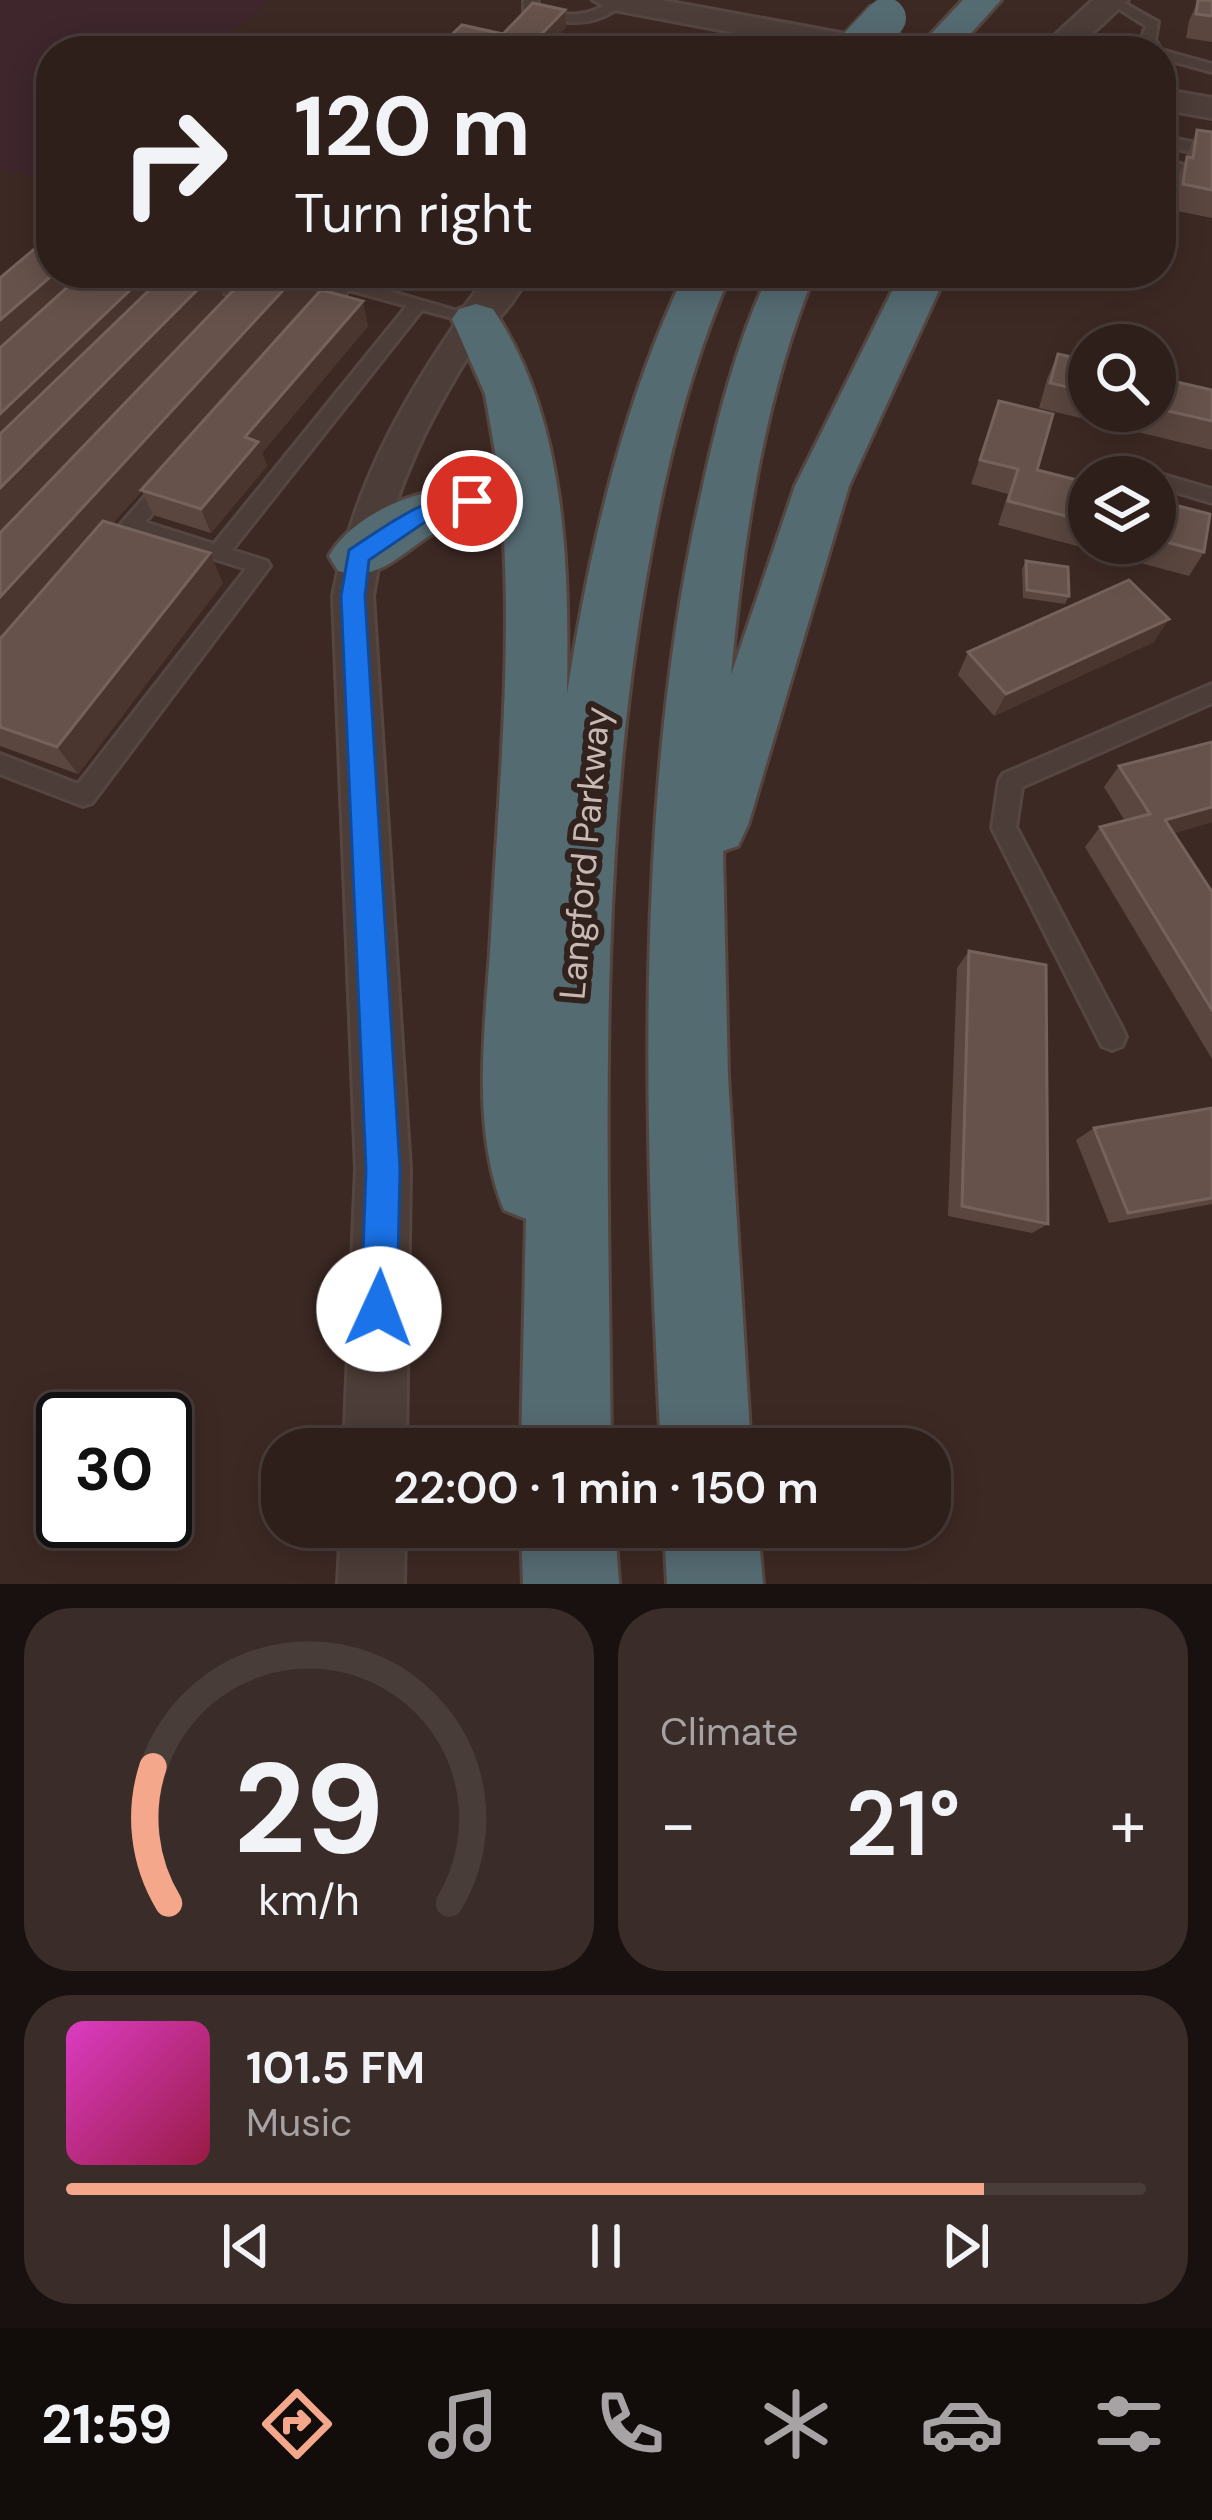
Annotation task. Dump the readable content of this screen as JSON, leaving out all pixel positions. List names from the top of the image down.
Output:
{
  "streets": {
    "highway": ["Langford Parkway"]
  },
  "page": {
    "turn": ["120 m", "Turn right"],
    "limit": "30",
    "trip": "22:00 · 1 min · 150 m",
    "tile": "Climate",
    "heat": ["−", "21°", "+"],
    "song": ["101.5 FM", "Music"],
    "tabs": "21:59",
    "gauge": ["29", "km/h"]
  }
}
